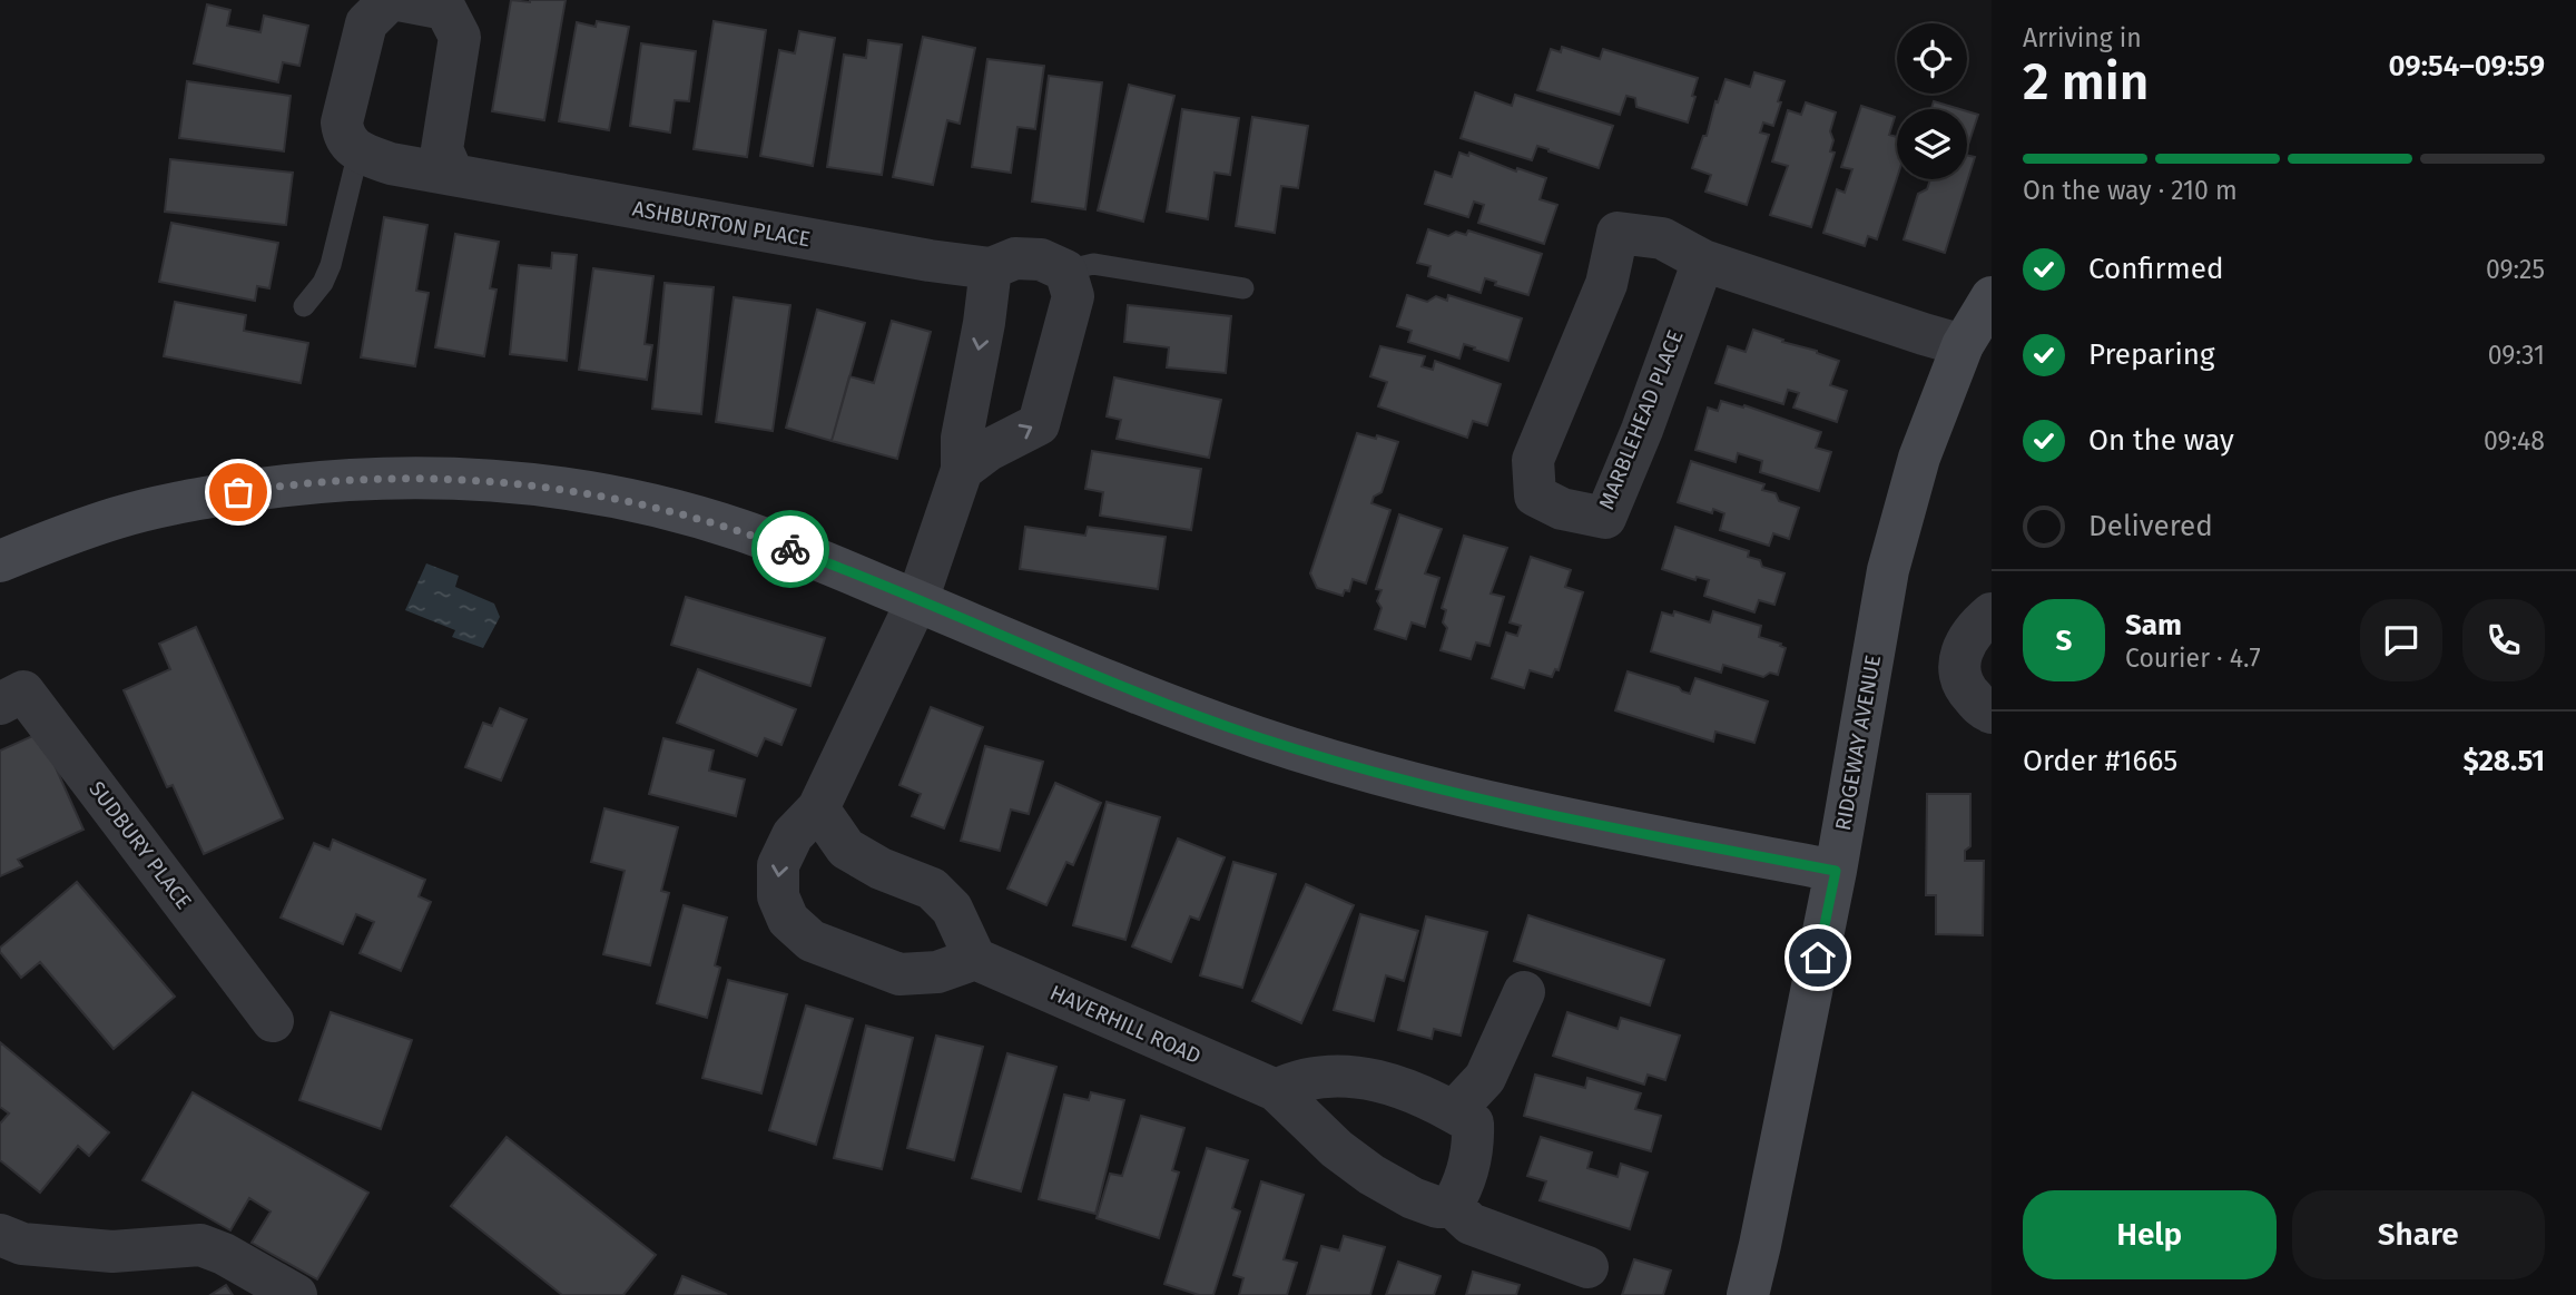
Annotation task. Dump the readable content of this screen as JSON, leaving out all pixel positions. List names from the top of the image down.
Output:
{
  "streets": {
    "street": [
      "ASHBURTON PLACE",
      "MARBLEHEAD PLACE",
      "RIDGEWAY AVENUE",
      "SUDBURY PLACE",
      "HAVERHILL ROAD"
    ]
  },
  "crossings": [
    ["MARBLEHEAD PLACE", "RIDGEWAY AVENUE"]
  ],
  "page": {
    "heading": ["2 min", "Arriving in", "09:54–09:59"],
    "panel": [
      "Sam",
      "Courier · 4.7",
      "Order #1665",
      "$28.51"
    ],
    "bar": "On the way · 210 m",
    "list": [
      ["Confirmed", "09:25"],
      ["Preparing", "09:31"],
      ["On the way", "09:48"],
      "Delivered"
    ],
    "round": "S",
    "buttons": ["Help", "Share"]
  }
}
